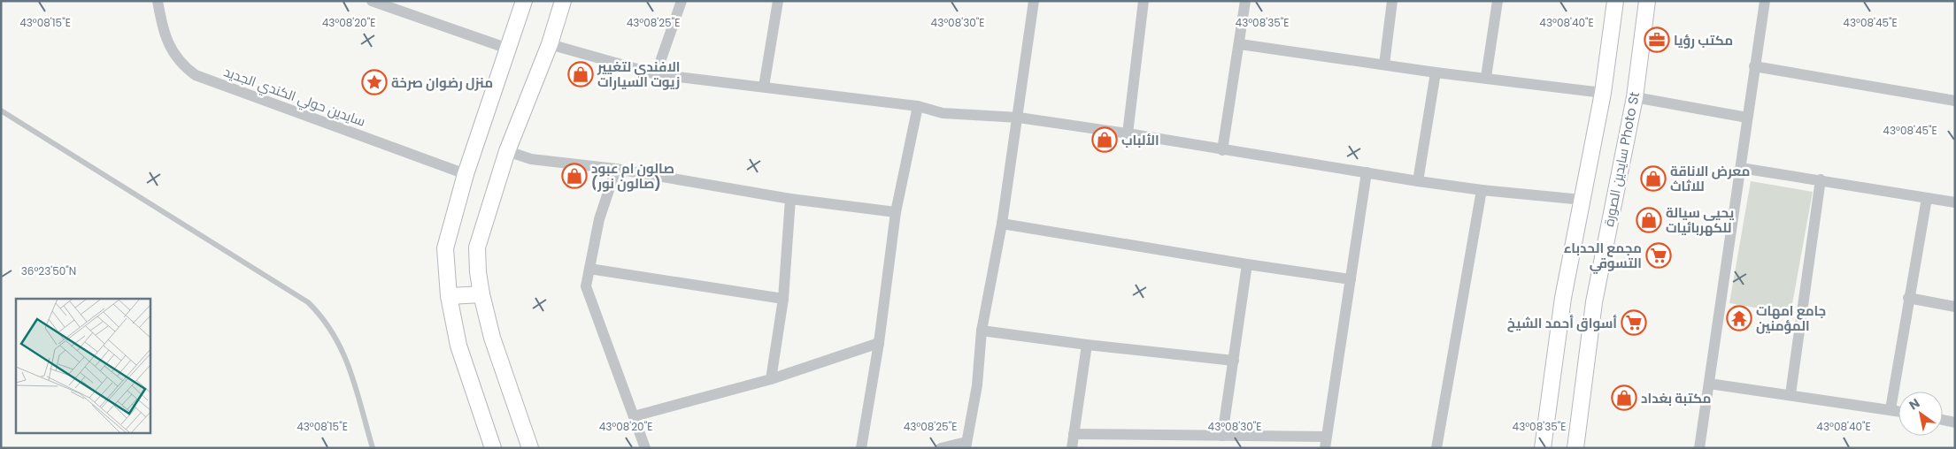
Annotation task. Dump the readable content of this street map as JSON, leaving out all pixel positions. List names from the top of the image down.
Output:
{
  "streets": {
    "main road": ["سايدين الصورة Photo St"],
    "street": ["سايدين حولي الكندي الجديد"]
  },
  "places": {
    "office": ["مكتب رؤيا"],
    "shop": [
      "الافندي لتغيير زيوت السيارات",
      "الألباب",
      "صالون ام عبود (صالون نور)",
      "معرض الاناقة للاثاث",
      "يحيى سيالة للكهربائيات",
      "مكتبة بغداد"
    ],
    "place": ["منزل رضوان صرخة"],
    "supermarket": ["مجمع الحدباء التسوقي", "أسواق أحمد الشيخ"],
    "temple": ["جامع امهات المؤمنين"]
  },
  "north": "top left",
  "coordinates": [
    "43°08'45\"E",
    "43°08'15\"E",
    "43°08'20\"E",
    "43°08'25\"E",
    "43°08'30\"E",
    "43°08'35\"E",
    "43°08'40\"E",
    "36°23'50\"N"
  ]
}
